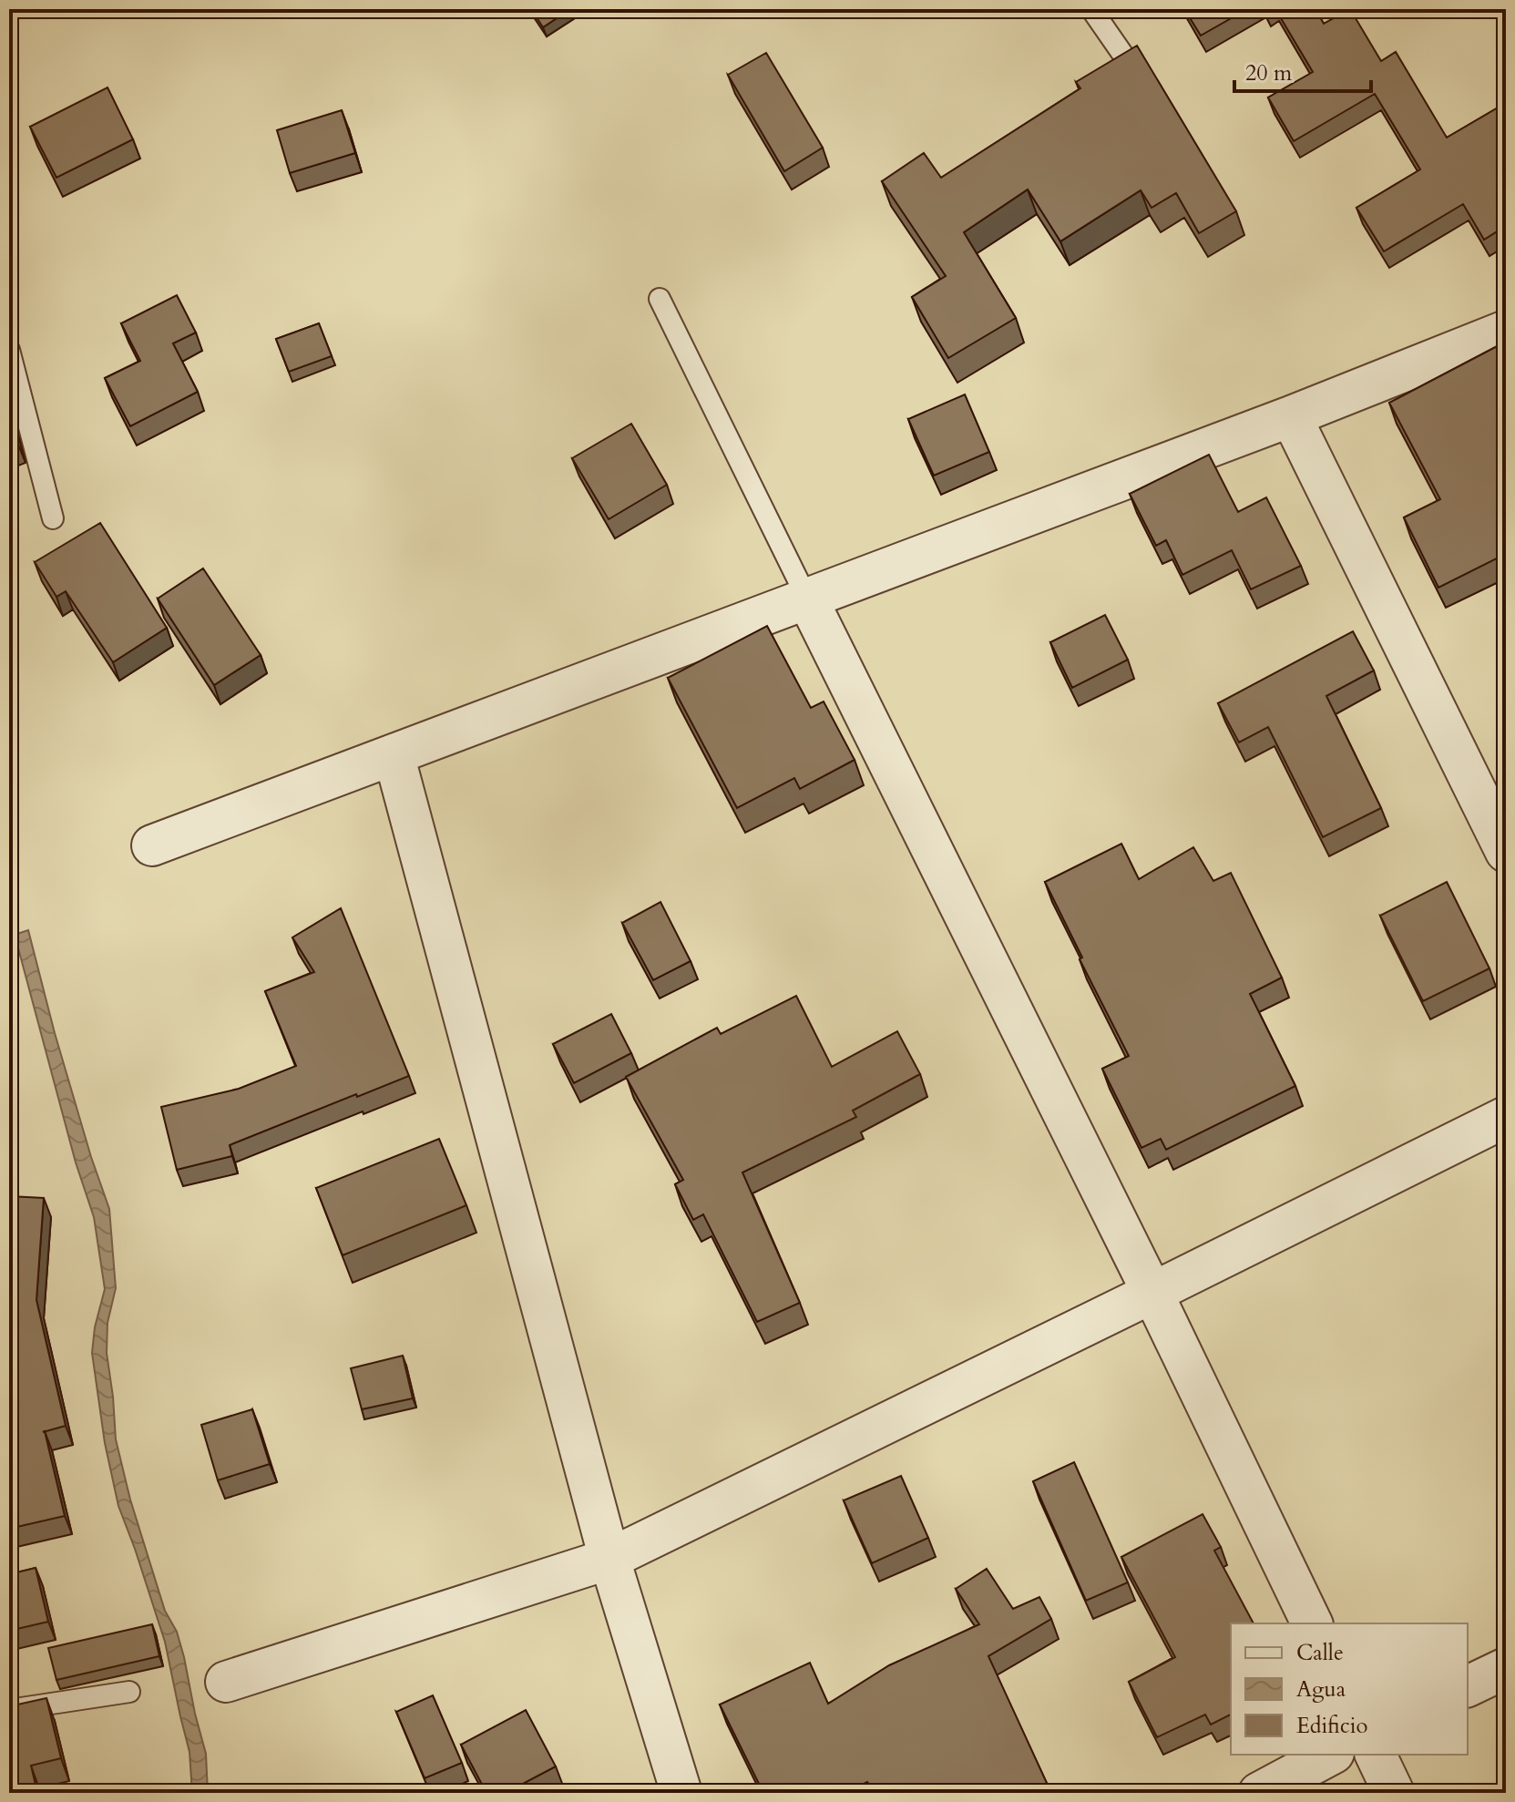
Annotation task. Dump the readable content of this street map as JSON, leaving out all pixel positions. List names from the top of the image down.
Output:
{
  "legend": ["Calle", "Agua", "Edificio"],
  "scale_bar": "20 m"
}
